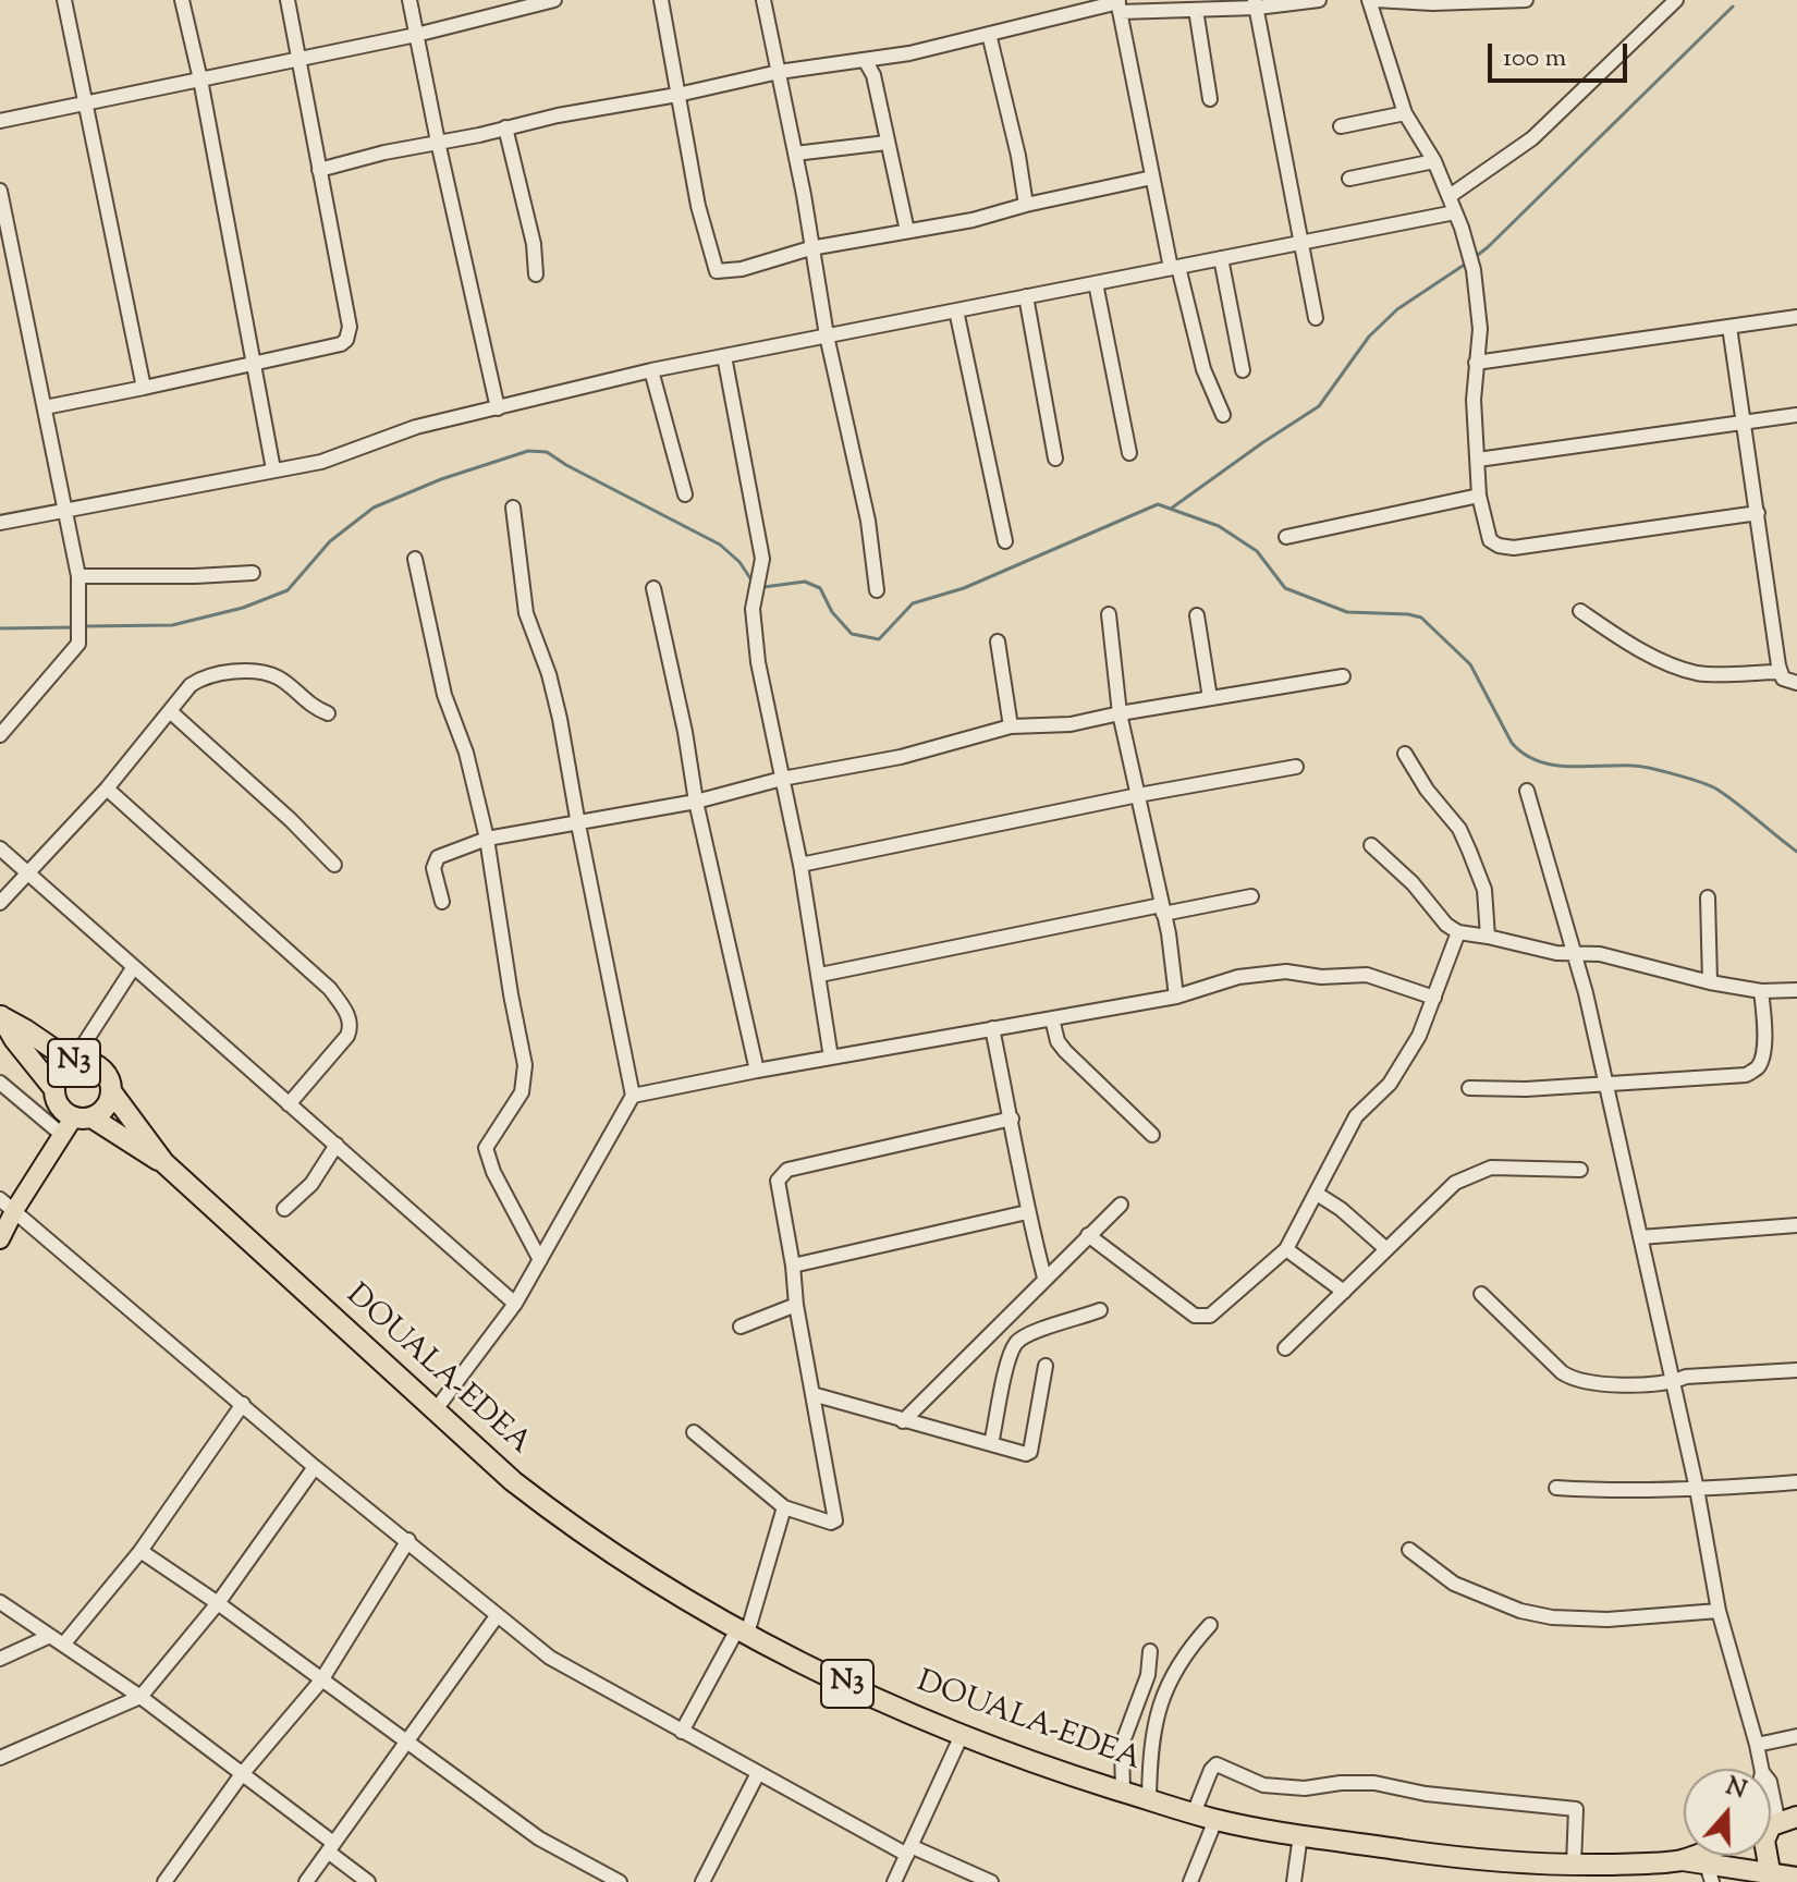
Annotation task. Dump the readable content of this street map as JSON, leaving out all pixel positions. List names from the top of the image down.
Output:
{
  "streets": {
    "highway": ["N3", "DOUALA-EDEA"]
  },
  "crossings": [
    ["N3", "DOUALA-EDEA"]
  ],
  "scale_bar": "100 m",
  "north": "top"
}
